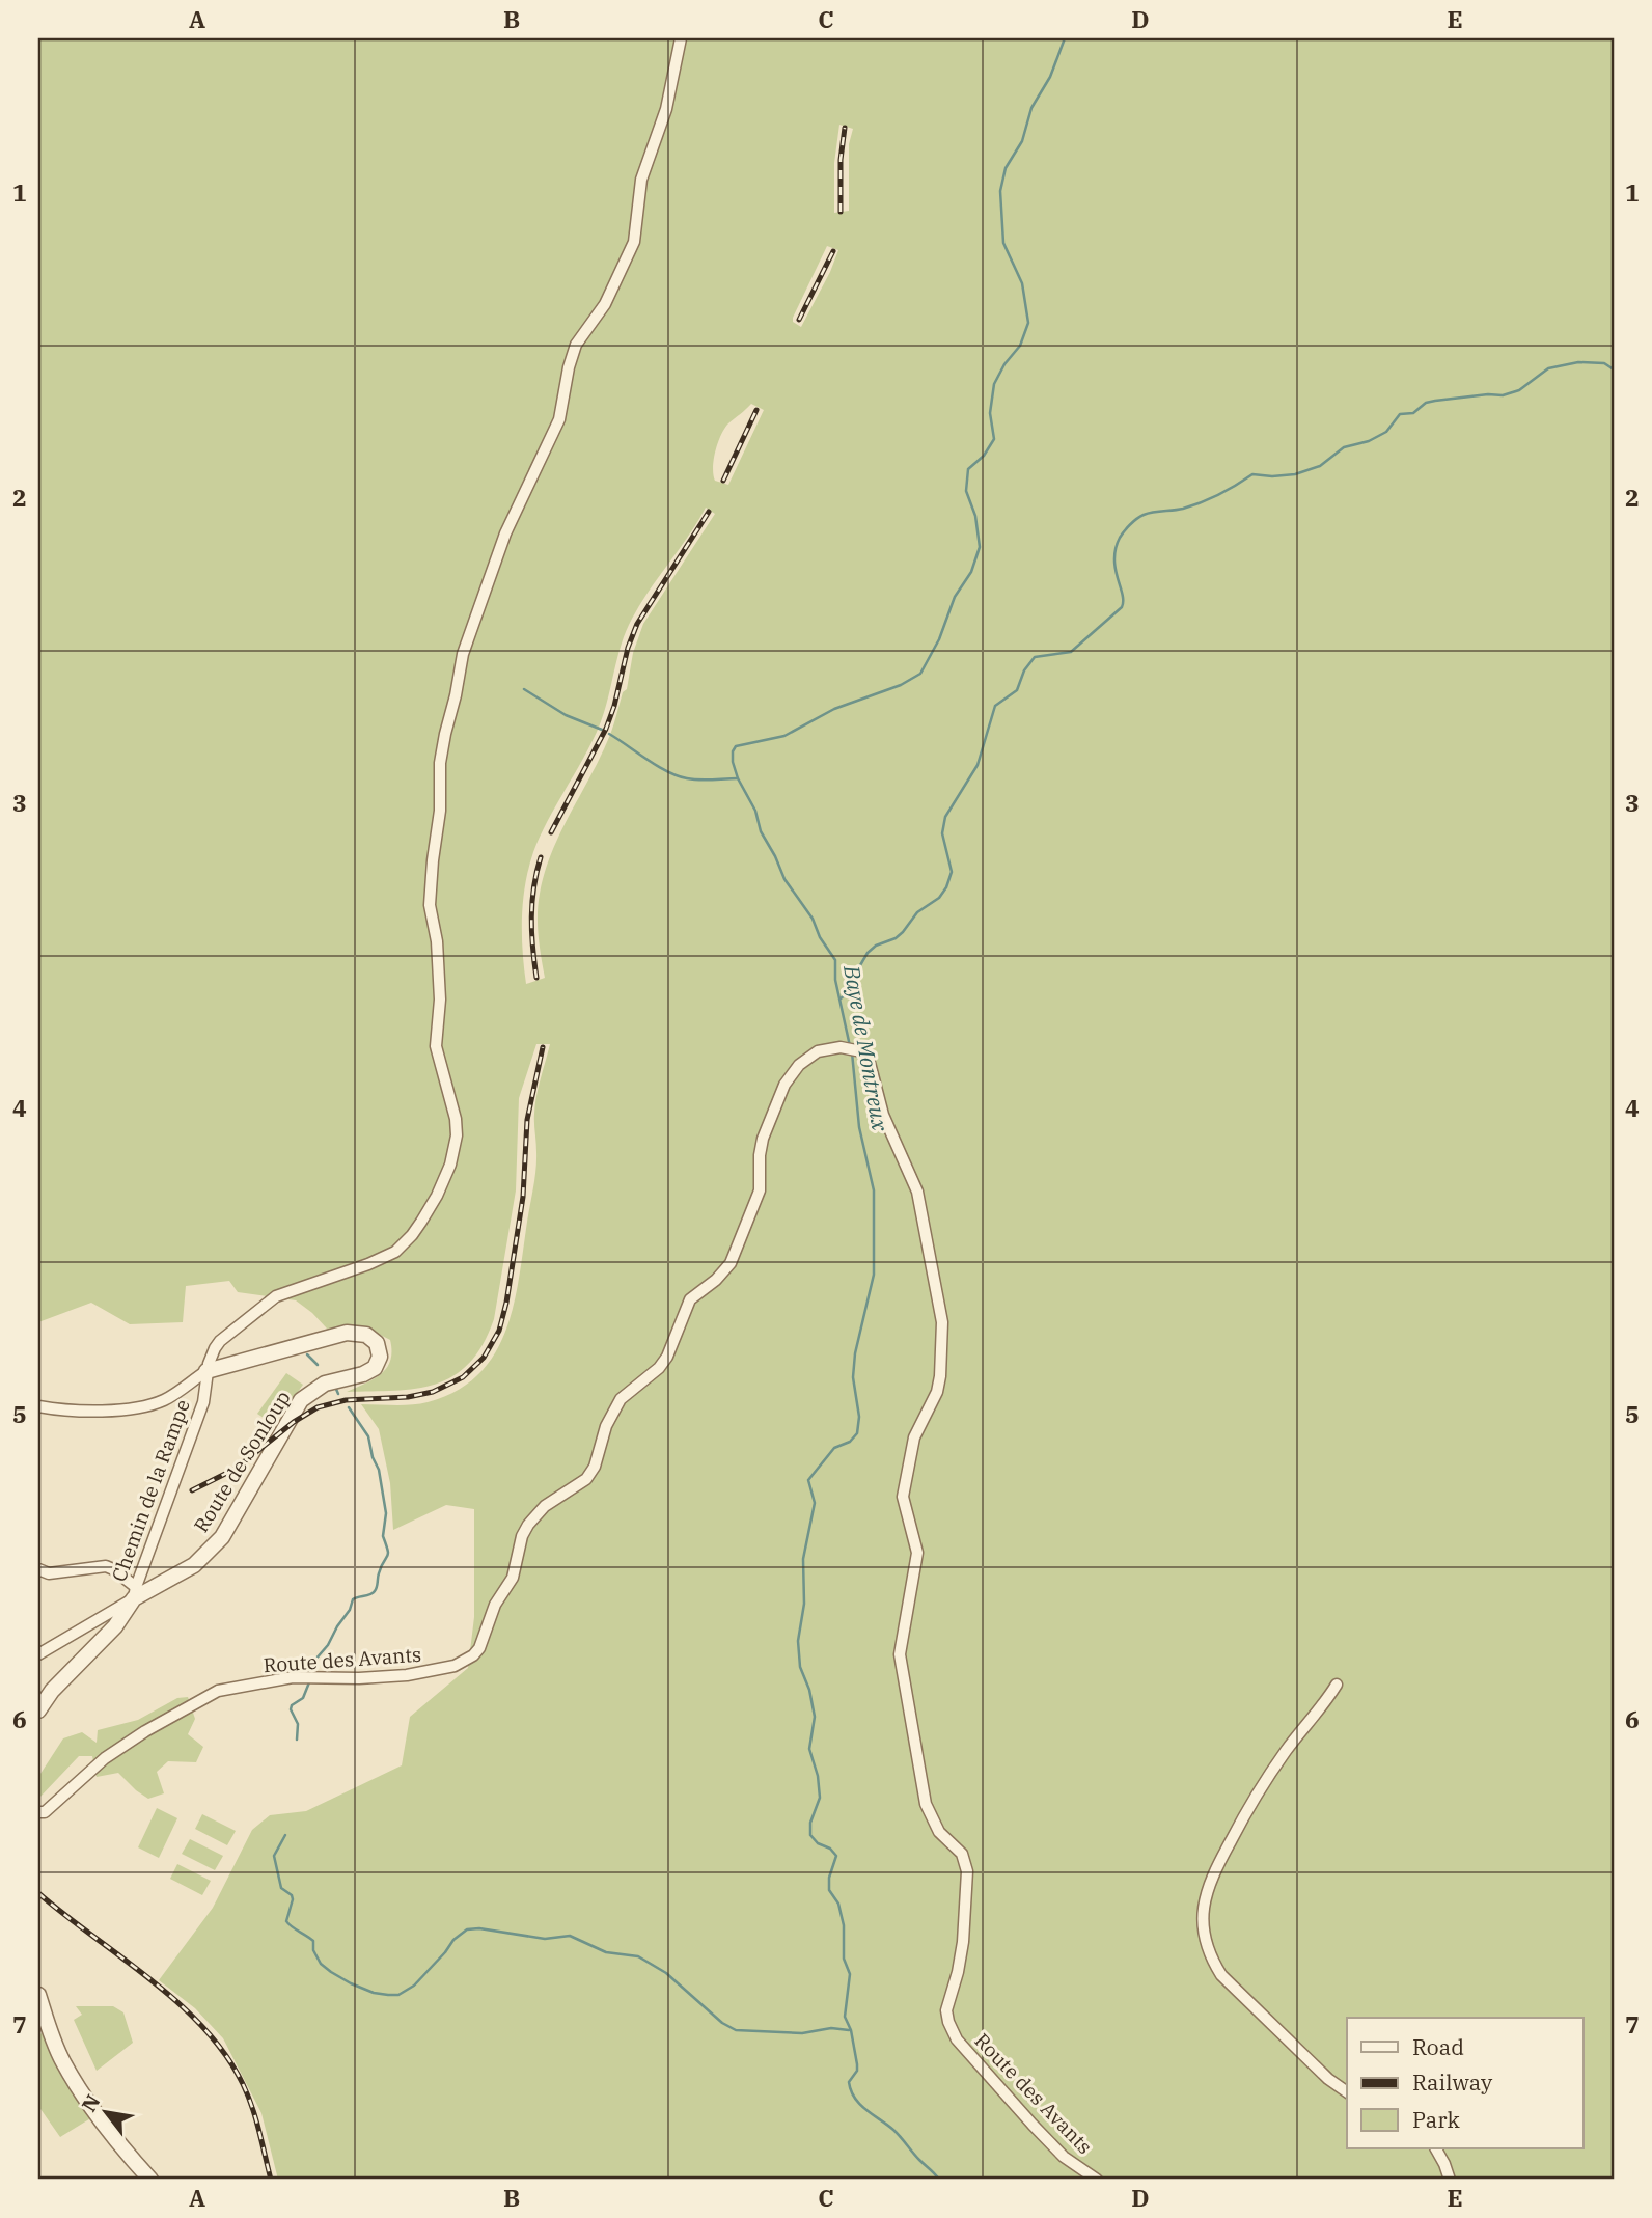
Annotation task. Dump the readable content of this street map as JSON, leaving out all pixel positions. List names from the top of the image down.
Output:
{
  "streets": {
    "street": ["Route de Sonloup", "Chemin de la Rampe", "Route des Avants"]
  },
  "crossings": [
    ["Route de Sonloup", "Chemin de la Rampe"]
  ],
  "water": ["Baye de Montreux"],
  "legend": ["Road", "Railway", "Park"],
  "north": "top left",
  "grid": {
    "columns": [
      "A",
      "B",
      "C",
      "D",
      "E"
    ],
    "rows": [
      "1",
      "2",
      "3",
      "4",
      "5",
      "6",
      "7"
    ]
  }
}
